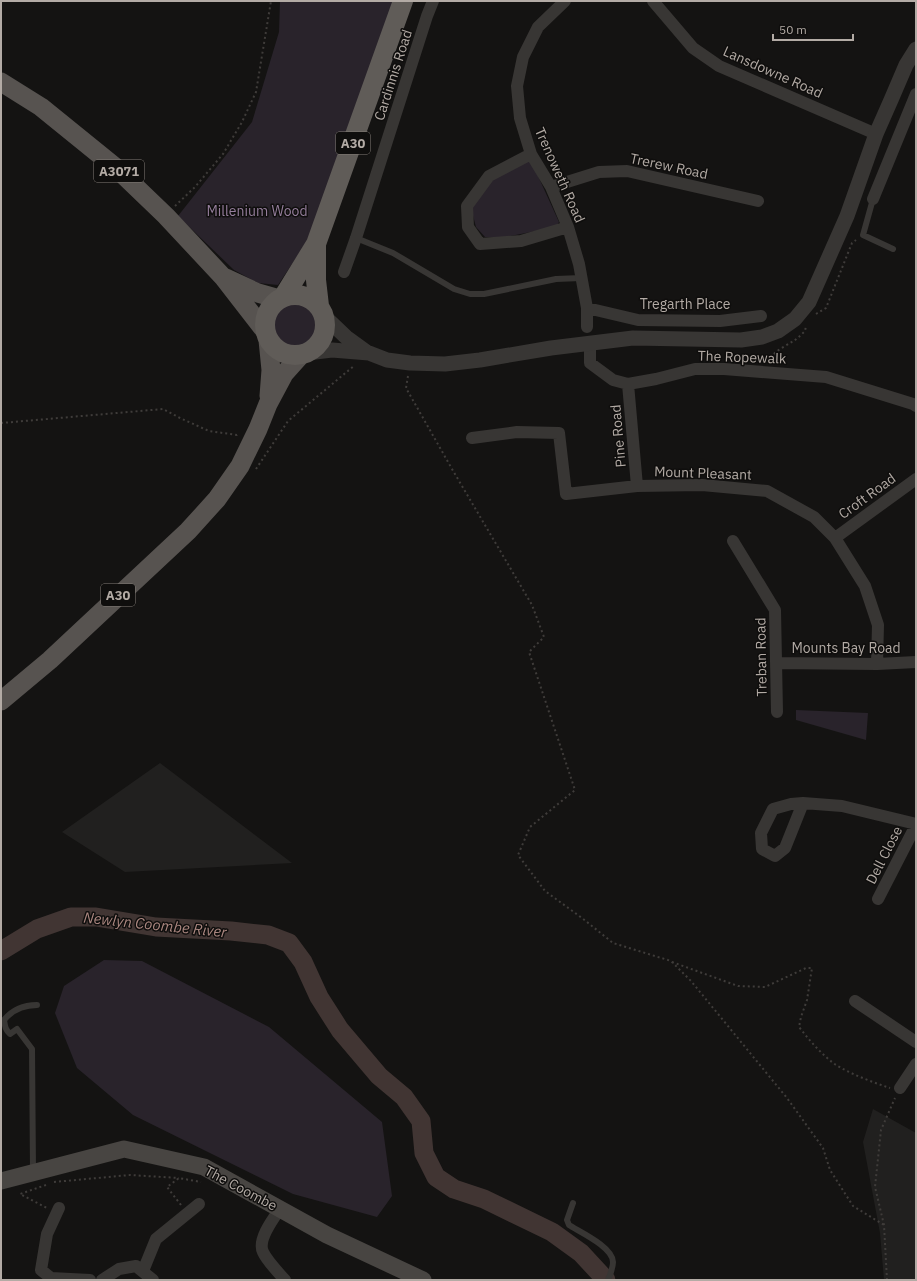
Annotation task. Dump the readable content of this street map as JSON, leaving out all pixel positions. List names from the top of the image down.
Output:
{
  "streets": {
    "highway": ["A30"],
    "main road": ["A3071", "The Coombe"],
    "street": [
      "Lansdowne Road",
      "Cardinnis Road",
      "Trerew Road",
      "Trenoweth Road",
      "Tregarth Place",
      "The Ropewalk",
      "Pine Road",
      "Mount Pleasant",
      "Croft Road",
      "Mounts Bay Road",
      "Treban Road",
      "Dell Close"
    ]
  },
  "crossings": [
    ["A30", "A3071"],
    ["Trerew Road", "Trenoweth Road"],
    ["Trenoweth Road", "Tregarth Place"],
    ["The Ropewalk", "Pine Road"],
    ["Pine Road", "Mount Pleasant"],
    ["Mount Pleasant", "Croft Road"],
    ["Mount Pleasant", "Mounts Bay Road"],
    ["Mounts Bay Road", "Treban Road"]
  ],
  "water": ["Newlyn Coombe River"],
  "parks": ["Millenium Wood"],
  "scale_bar": "50 m"
}
